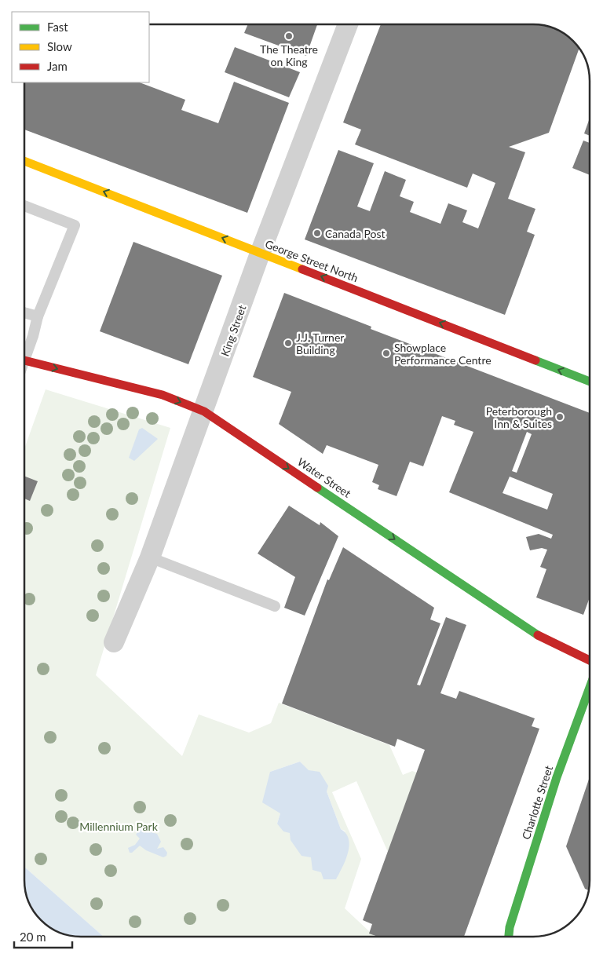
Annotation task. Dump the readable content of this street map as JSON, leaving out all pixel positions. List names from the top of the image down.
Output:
{
  "streets": {
    "main road": ["George Street North", "Water Street", "Charlotte Street"],
    "street": ["King Street"]
  },
  "crossings": [
    ["George Street North", "King Street"],
    ["King Street", "Water Street"]
  ],
  "one_way": ["George Street North", "Water Street"],
  "parks": ["Millennium Park"],
  "places": [
    "The Theatre on King",
    "Canada Post",
    "J.J. Turner Building",
    "Showplace Performance Centre",
    "Peterborough Inn & Suites"
  ],
  "legend": ["Fast", "Slow", "Jam"],
  "scale_bar": "20 m"
}
